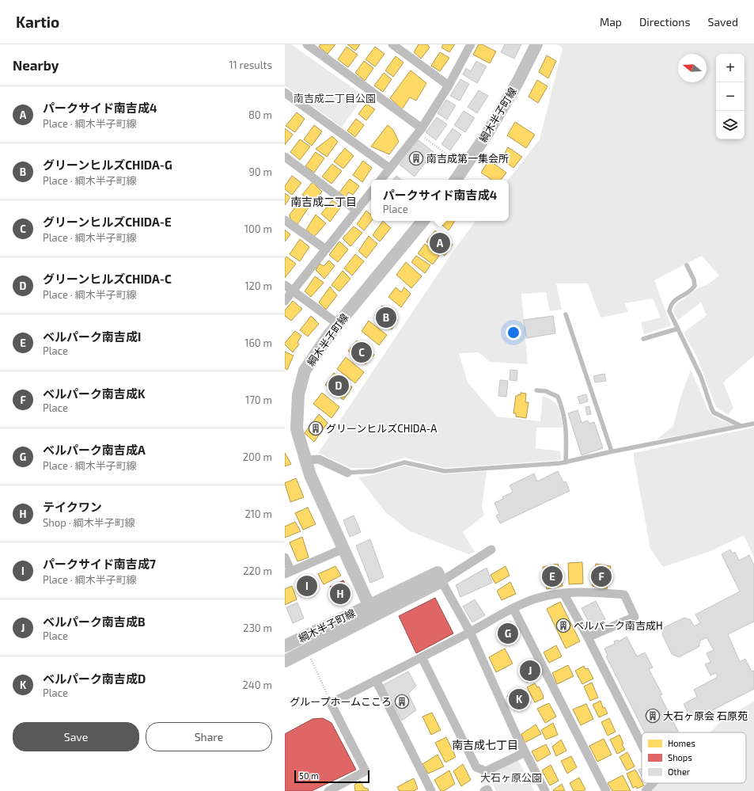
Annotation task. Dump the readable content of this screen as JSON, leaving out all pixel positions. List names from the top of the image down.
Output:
{
  "streets": {
    "street": ["綱木半子町線"]
  },
  "districts": ["南吉成二丁目", "南吉成七丁目"],
  "parks": ["南吉成二丁目公園", "大石ヶ原公園"],
  "places": {
    "building": [
      "南吉成第一集会所",
      "グリーンヒルズCHIDA-A",
      "ベルパーク南吉成H",
      "グループホームこころ",
      "大石ヶ原会 石原苑"
    ]
  },
  "legend": ["Homes", "Shops", "Other"],
  "scale_bar": "50 m",
  "north": "left",
  "page": {
    "header": "Kartio",
    "nav": ["Map", "Directions", "Saved"],
    "heading": ["Nearby", "11 results"],
    "map_buttons": ["+", "−"],
    "list": [
      {
        "mark": "A",
        "name": "パークサイド南吉成4",
        "note": "Place · 綱木半子町線",
        "value": "80 m"
      },
      {
        "mark": "B",
        "name": "グリーンヒルズCHIDA-G",
        "note": "Place · 綱木半子町線",
        "value": "90 m"
      },
      {
        "mark": "C",
        "name": "グリーンヒルズCHIDA-E",
        "note": "Place · 綱木半子町線",
        "value": "100 m"
      },
      {
        "mark": "D",
        "name": "グリーンヒルズCHIDA-C",
        "note": "Place · 綱木半子町線",
        "value": "120 m"
      },
      {
        "mark": "E",
        "name": "ベルパーク南吉成I",
        "note": "Place",
        "value": "160 m"
      },
      {
        "mark": "F",
        "name": "ベルパーク南吉成K",
        "note": "Place",
        "value": "170 m"
      },
      {
        "mark": "G",
        "name": "ベルパーク南吉成A",
        "note": "Place · 綱木半子町線",
        "value": "200 m"
      },
      {
        "mark": "H",
        "name": "テイクワン",
        "note": "Shop · 綱木半子町線",
        "value": "210 m"
      },
      {
        "mark": "I",
        "name": "パークサイド南吉成7",
        "note": "Place · 綱木半子町線",
        "value": "220 m"
      },
      {
        "mark": "J",
        "name": "ベルパーク南吉成B",
        "note": "Place",
        "value": "230 m"
      },
      {
        "mark": "K",
        "name": "ベルパーク南吉成D",
        "note": "Place",
        "value": "240 m"
      }
    ],
    "popup": ["パークサイド南吉成4", "Place"],
    "pins": [
      "A",
      "B",
      "C",
      "D",
      "E",
      "F",
      "I",
      "H",
      "G",
      "J",
      "K"
    ],
    "buttons": ["Save", "Share"],
    "scale": "50 m"
  }
}
